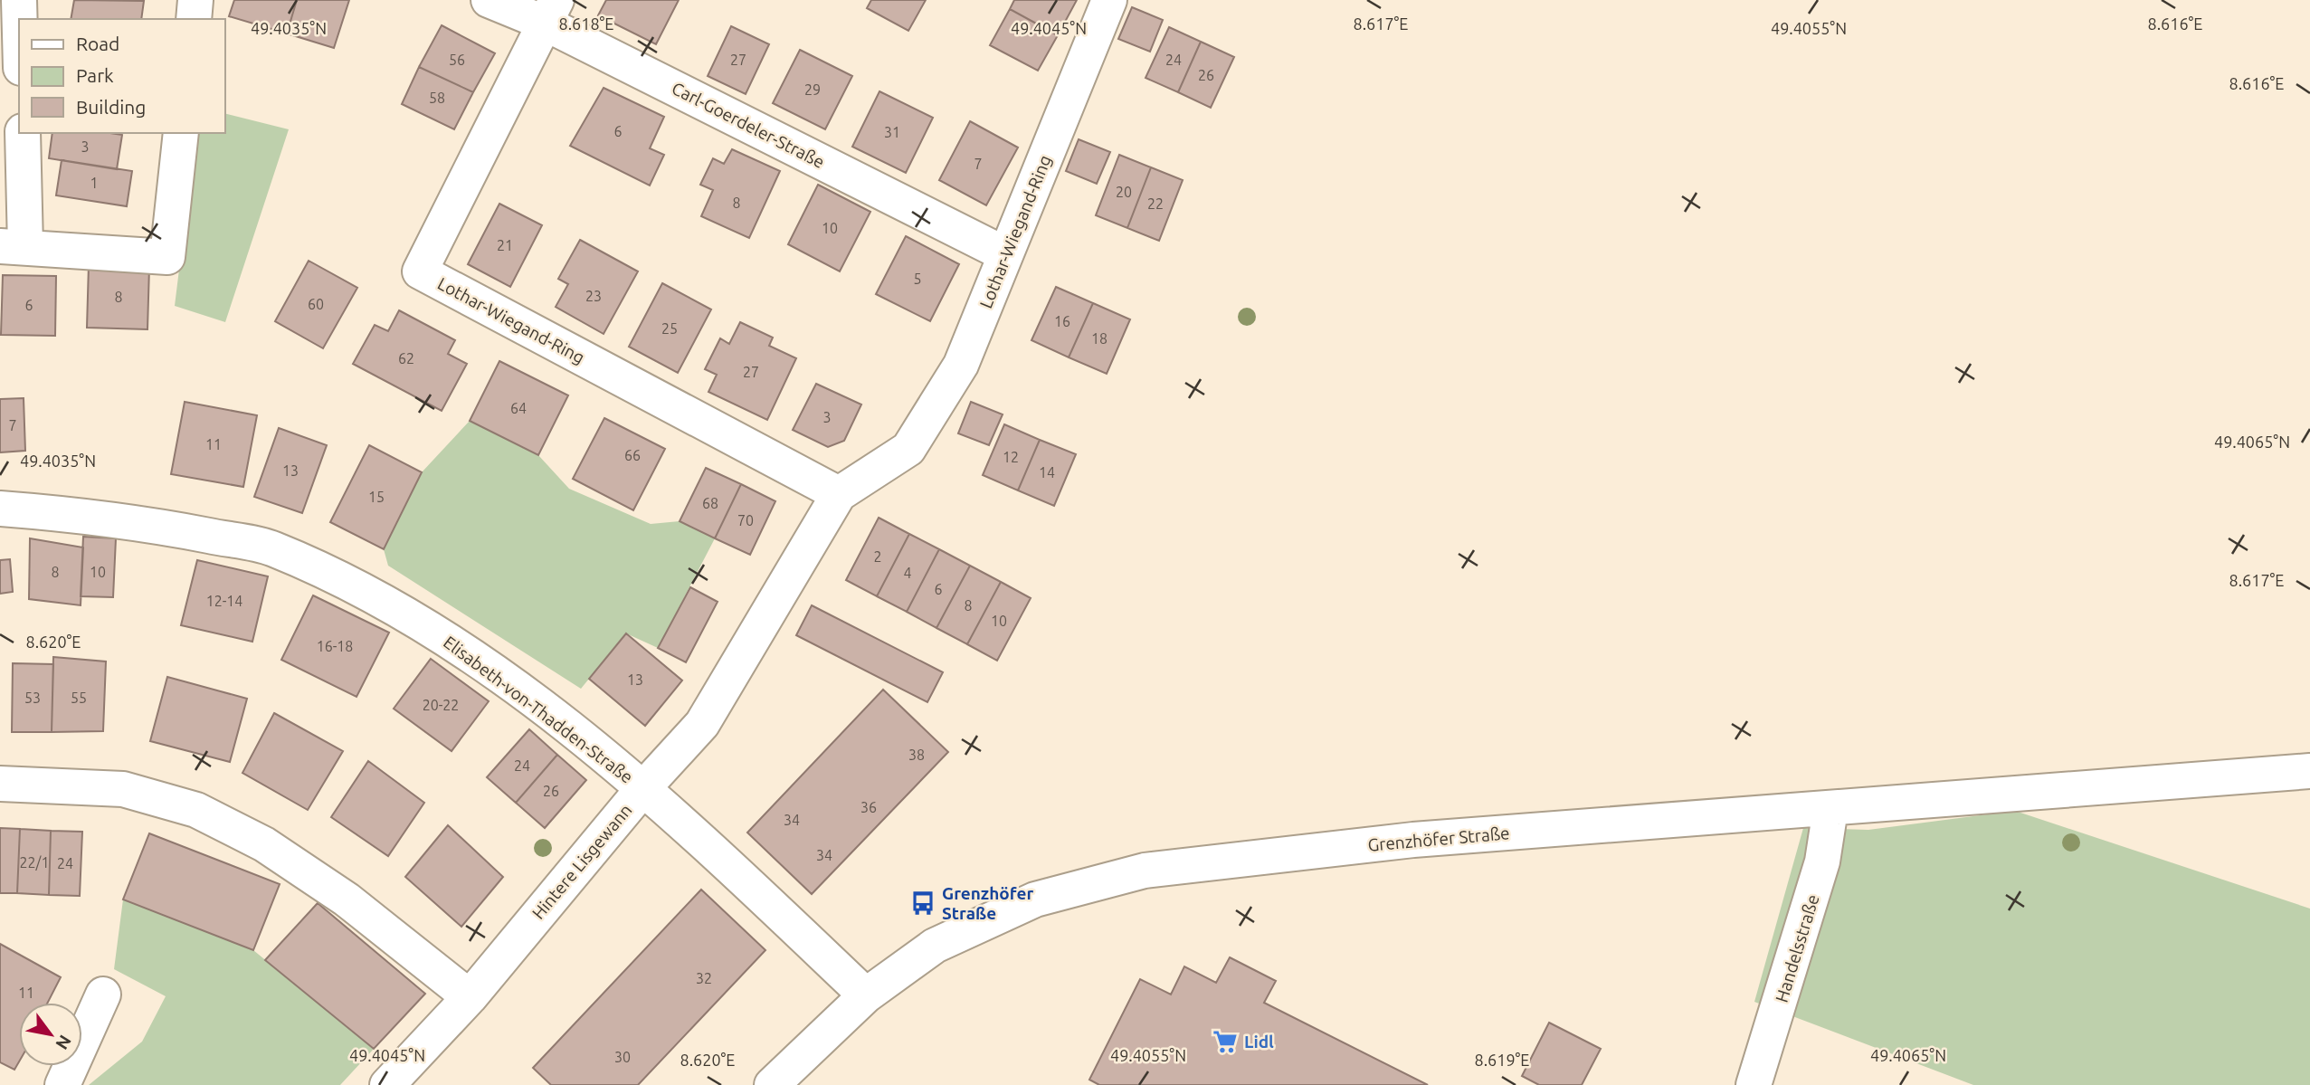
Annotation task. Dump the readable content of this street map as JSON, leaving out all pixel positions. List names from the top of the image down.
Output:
{
  "streets": {
    "street": [
      "Carl-Goerdeler-Straße",
      "Lothar-Wiegand-Ring",
      "Elisabeth-von-Thadden-Straße",
      "Grenzhöfer Straße",
      "Hintere Lisgewann",
      "Handelsstraße"
    ]
  },
  "crossings": [
    ["Carl-Goerdeler-Straße", "Lothar-Wiegand-Ring"],
    ["Lothar-Wiegand-Ring", "Hintere Lisgewann"],
    ["Elisabeth-von-Thadden-Straße", "Grenzhöfer Straße"],
    ["Elisabeth-von-Thadden-Straße", "Hintere Lisgewann"],
    ["Grenzhöfer Straße", "Handelsstraße"]
  ],
  "places": {
    "bus stop": ["Grenzhöfer Straße"],
    "supermarket": ["Lidl"]
  },
  "house_numbers": [
    "56",
    "27",
    "24",
    "26",
    "29",
    "58",
    "6",
    "31",
    "3",
    "7",
    "1",
    "20",
    "8",
    "22",
    "10",
    "21",
    "5",
    "23",
    "8",
    "60",
    "6",
    "16",
    "25",
    "18",
    "62",
    "27",
    "64",
    "3",
    "7",
    "11",
    "66",
    "12",
    "13",
    "14",
    "15",
    "68",
    "70",
    "2",
    "8",
    "10",
    "4",
    "6",
    "12-14",
    "8",
    "10",
    "16-18",
    "13",
    "53",
    "55",
    "20-22",
    "38",
    "24",
    "26",
    "36",
    "34",
    "34",
    "22/1",
    "24",
    "32",
    "11",
    "30"
  ],
  "legend": ["Road", "Park", "Building"],
  "north": "bottom right",
  "coordinates": [
    "8.618°E",
    "8.617°E",
    "8.616°E",
    "49.4035°N",
    "49.4045°N",
    "49.4055°N",
    "49.4065°N",
    "8.620°E",
    "8.619°E"
  ]
}
